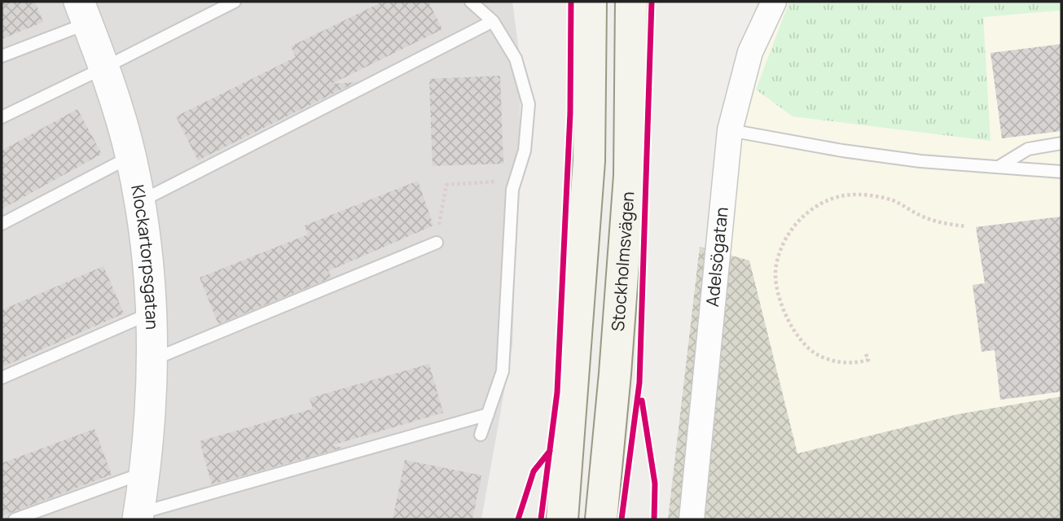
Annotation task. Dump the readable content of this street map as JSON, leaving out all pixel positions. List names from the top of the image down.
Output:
{
  "streets": {
    "main road": ["Stockholmsvägen"],
    "street": ["Klockartorpsgatan", "Adelsögatan"]
  }
}
